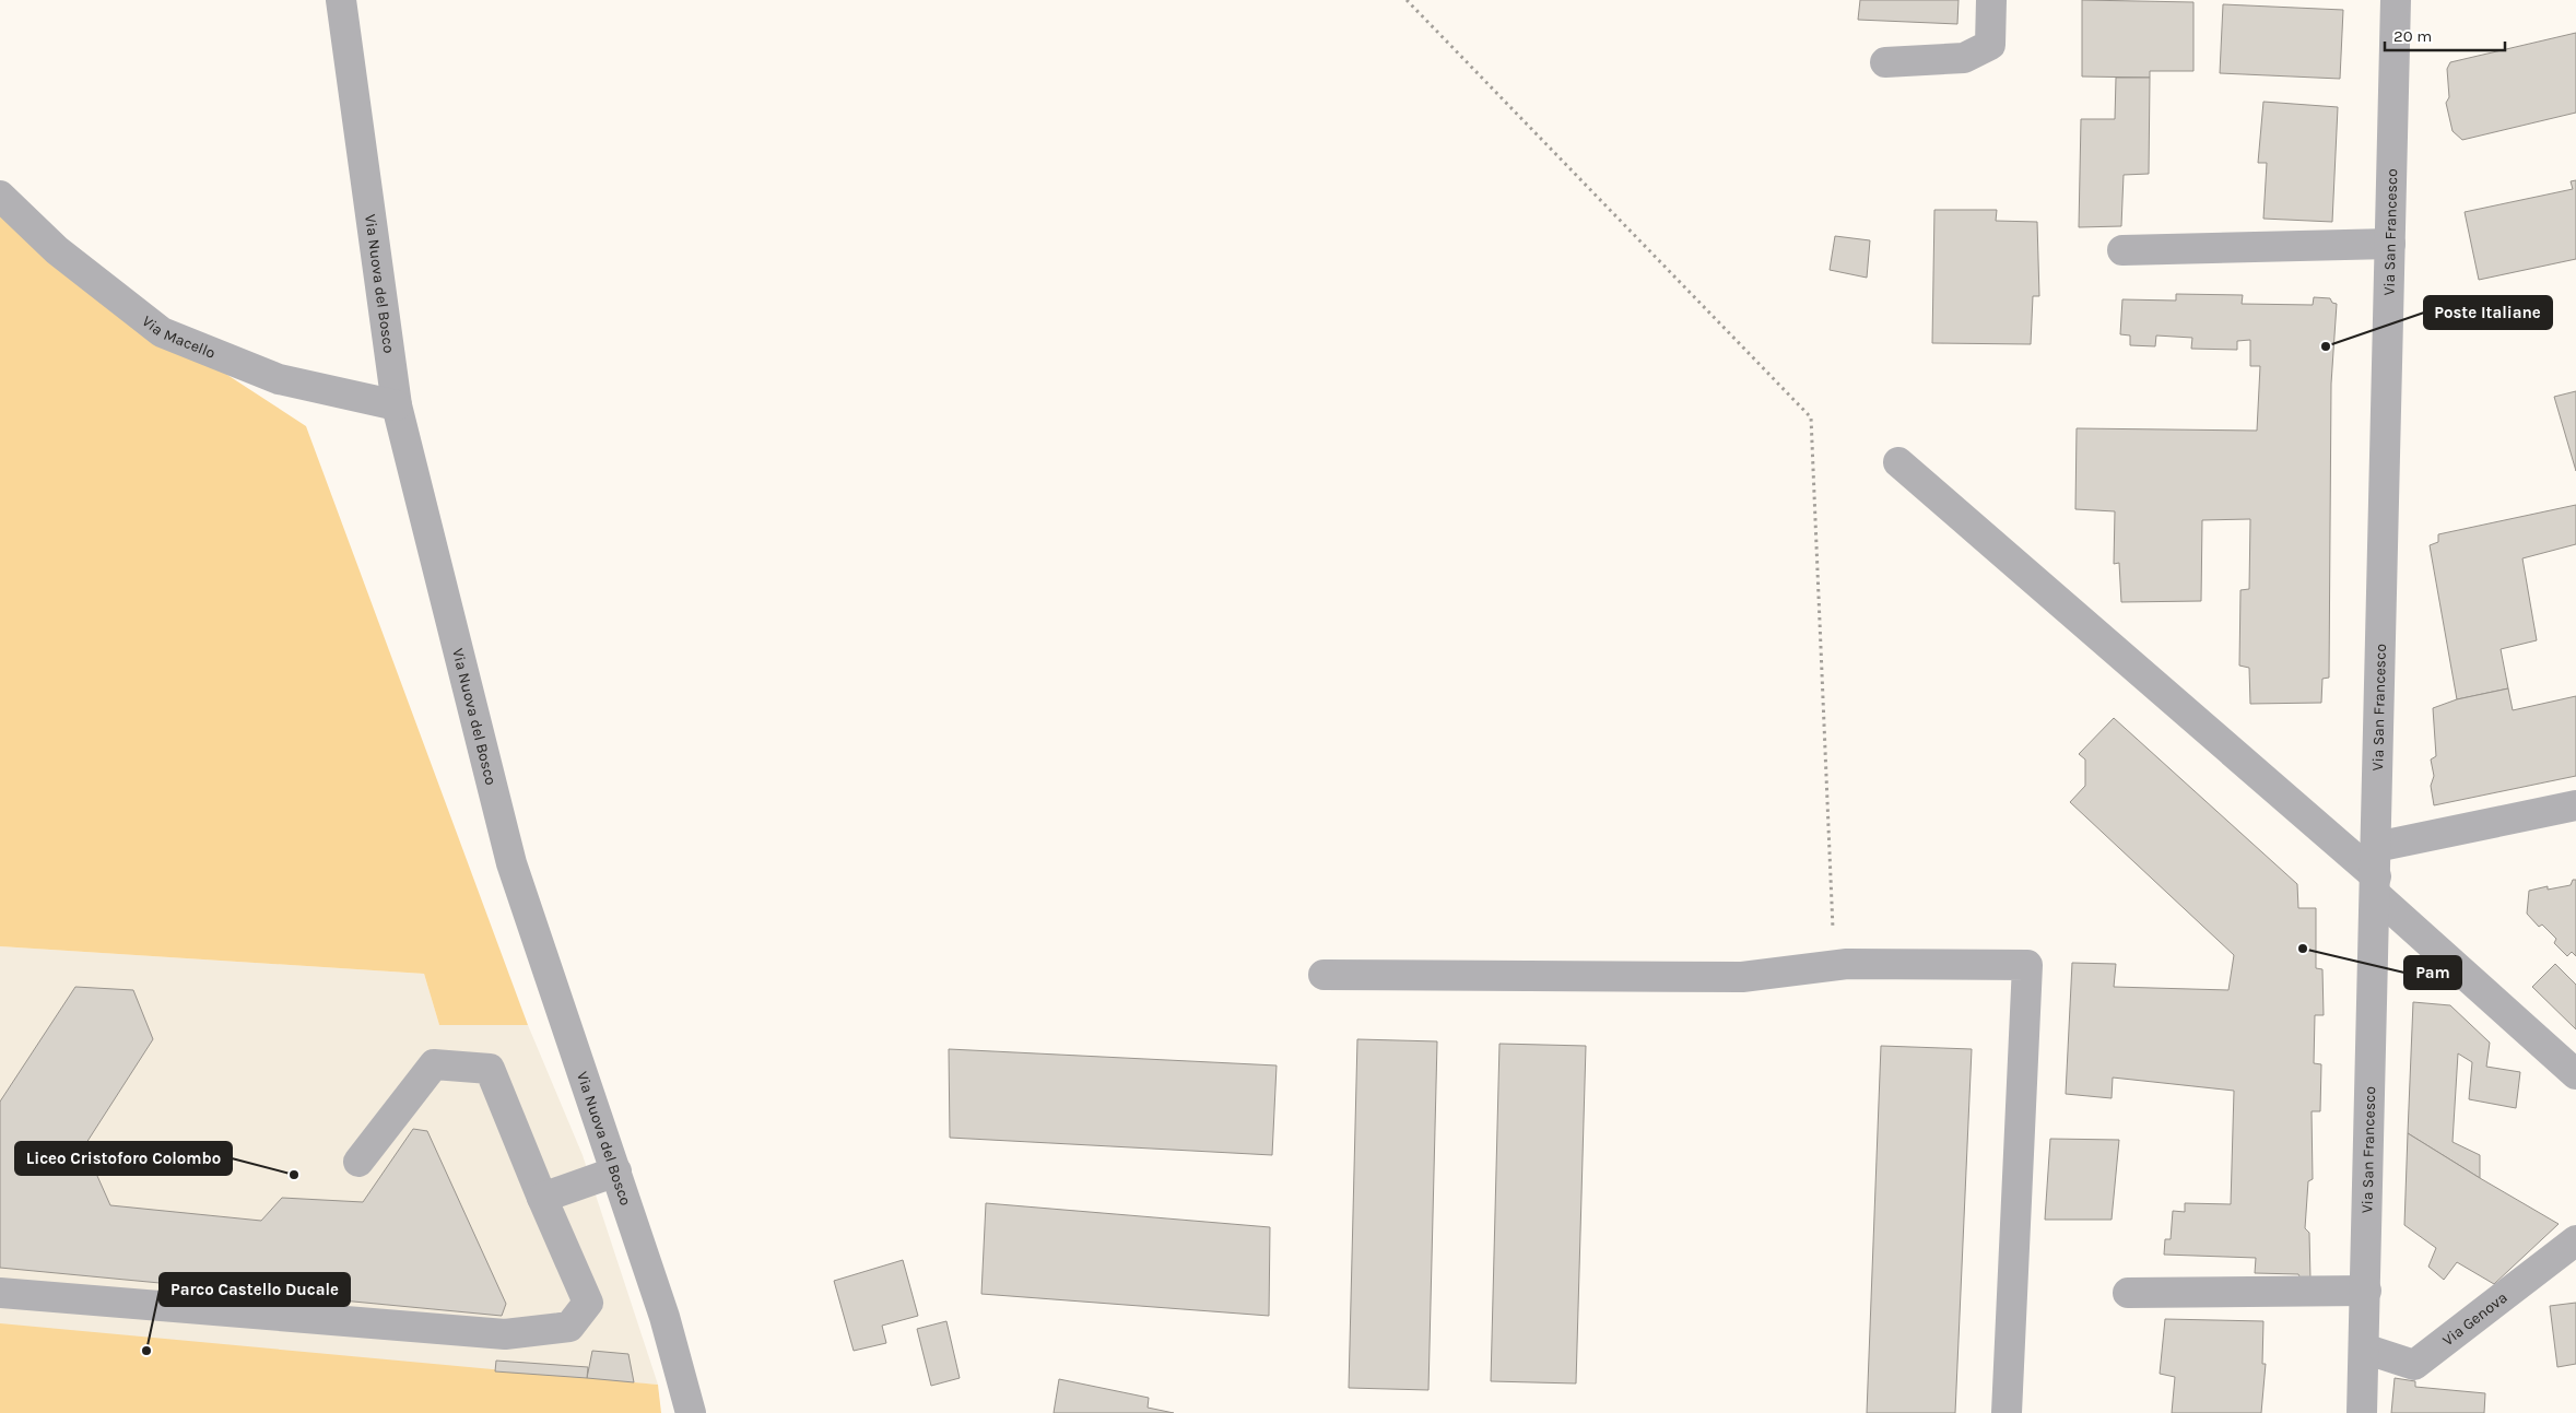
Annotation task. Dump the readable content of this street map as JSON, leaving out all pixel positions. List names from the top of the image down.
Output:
{
  "streets": {
    "street": [
      "Via San Francesco",
      "Via Nuova del Bosco",
      "Via Macello",
      "Via Genova"
    ]
  },
  "crossings": [
    ["Via San Francesco", "Via Genova"],
    ["Via Nuova del Bosco", "Via Macello"]
  ],
  "places": [
    "Poste Italiane",
    "Pam",
    "Liceo Cristoforo Colombo",
    "Parco Castello Ducale"
  ],
  "scale_bar": "20 m"
}
